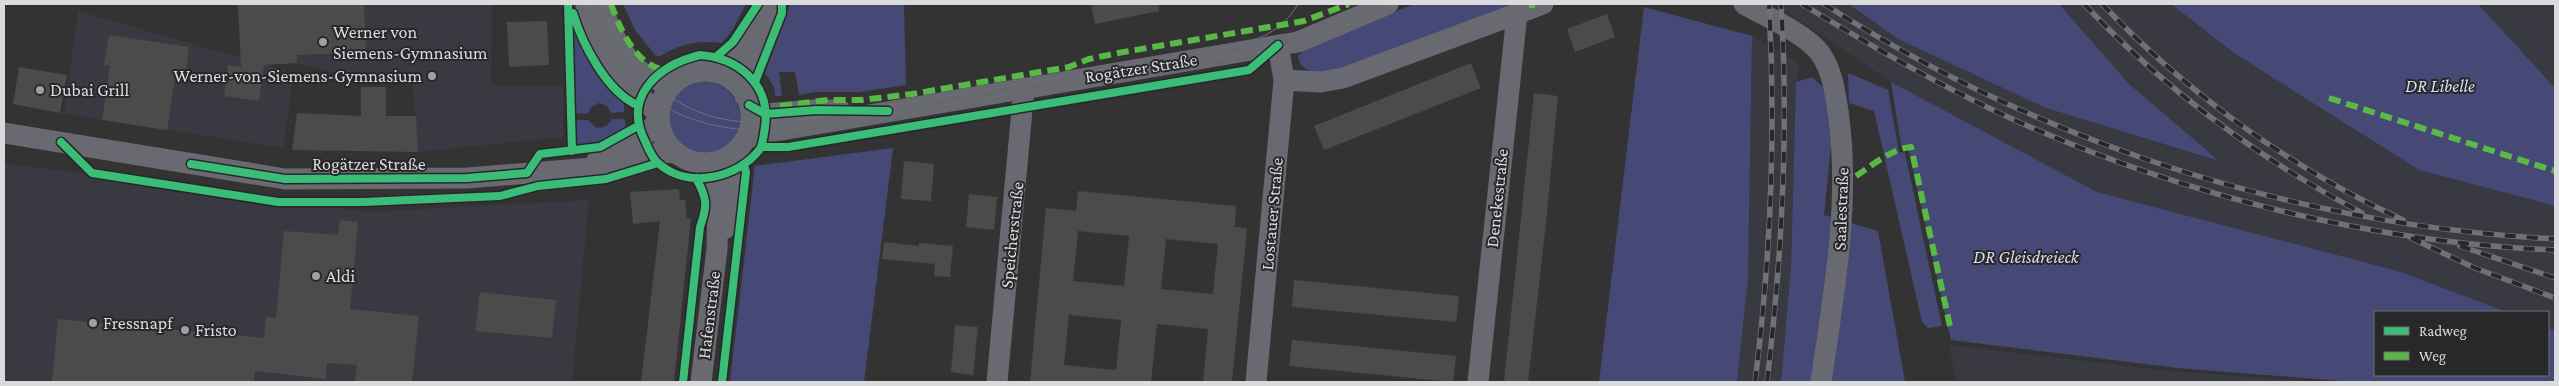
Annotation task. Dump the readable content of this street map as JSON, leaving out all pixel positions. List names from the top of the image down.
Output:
{
  "streets": {
    "street": [
      "Rogätzer Straße",
      "Denekestraße",
      "Saalestraße",
      "Lostauer Straße",
      "Speicherstraße",
      "Hafenstraße"
    ]
  },
  "crossings": [
    ["Rogätzer Straße", "Lostauer Straße"],
    ["Rogätzer Straße", "Speicherstraße"],
    ["Rogätzer Straße", "Hafenstraße"]
  ],
  "parks": ["DR Libelle", "DR Gleisdreieck"],
  "places": [
    "Werner von Siemens-Gymnasium",
    "Werner-von-Siemens-Gymnasium",
    "Dubai Grill",
    "Aldi",
    "Fressnapf",
    "Fristo"
  ],
  "legend": ["Radweg", "Weg"]
}
